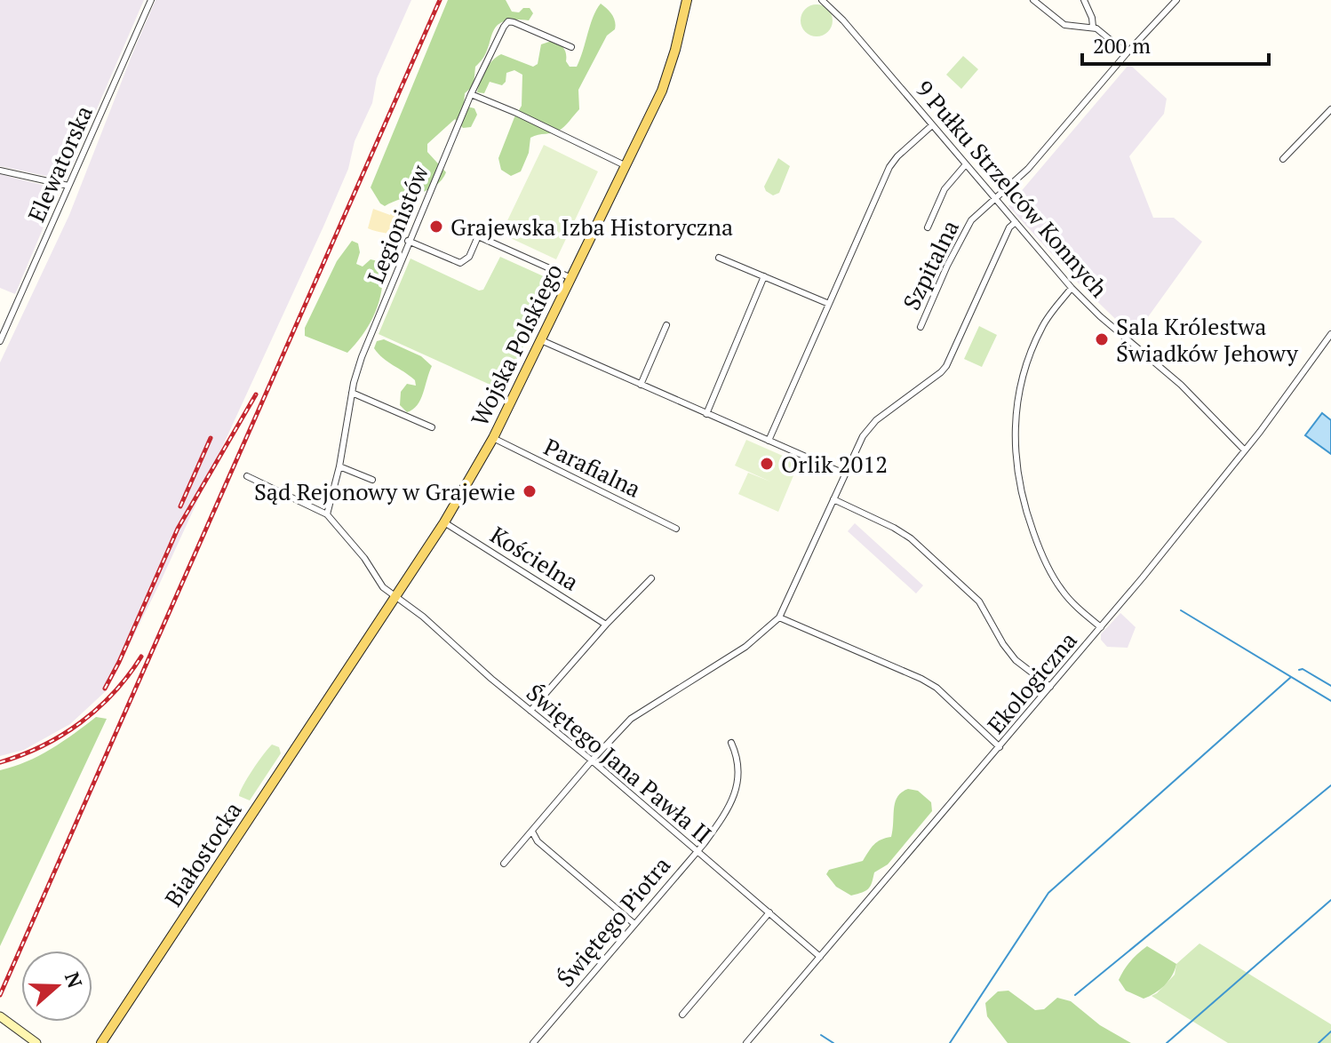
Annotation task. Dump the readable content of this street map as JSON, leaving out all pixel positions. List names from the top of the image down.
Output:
{
  "streets": {
    "main road": ["Wojska Polskiego", "Białostocka"],
    "street": [
      "Elewatorska",
      "9 Pułku Strzelców Konnych",
      "Legionistów",
      "Szpitalna",
      "Parafialna",
      "Kościelna",
      "Ekologiczna",
      "Świętego Jana Pawła II",
      "Świętego Piotra"
    ]
  },
  "crossings": [
    ["9 Pułku Strzelców Konnych", "Szpitalna"],
    ["9 Pułku Strzelców Konnych", "Ekologiczna"],
    ["Legionistów", "Świętego Jana Pawła II"],
    ["Wojska Polskiego", "Parafialna"],
    ["Wojska Polskiego", "Kościelna"],
    ["Wojska Polskiego", "Świętego Jana Pawła II"],
    ["Wojska Polskiego", "Białostocka"],
    ["Ekologiczna", "Świętego Jana Pawła II"],
    ["Świętego Jana Pawła II", "Świętego Piotra"]
  ],
  "places": [
    "Grajewska Izba Historyczna",
    "Sala Królestwa Świadków Jehowy",
    "Orlik 2012",
    "Sąd Rejonowy w Grajewie"
  ],
  "scale_bar": "200 m",
  "north": "right"
}
